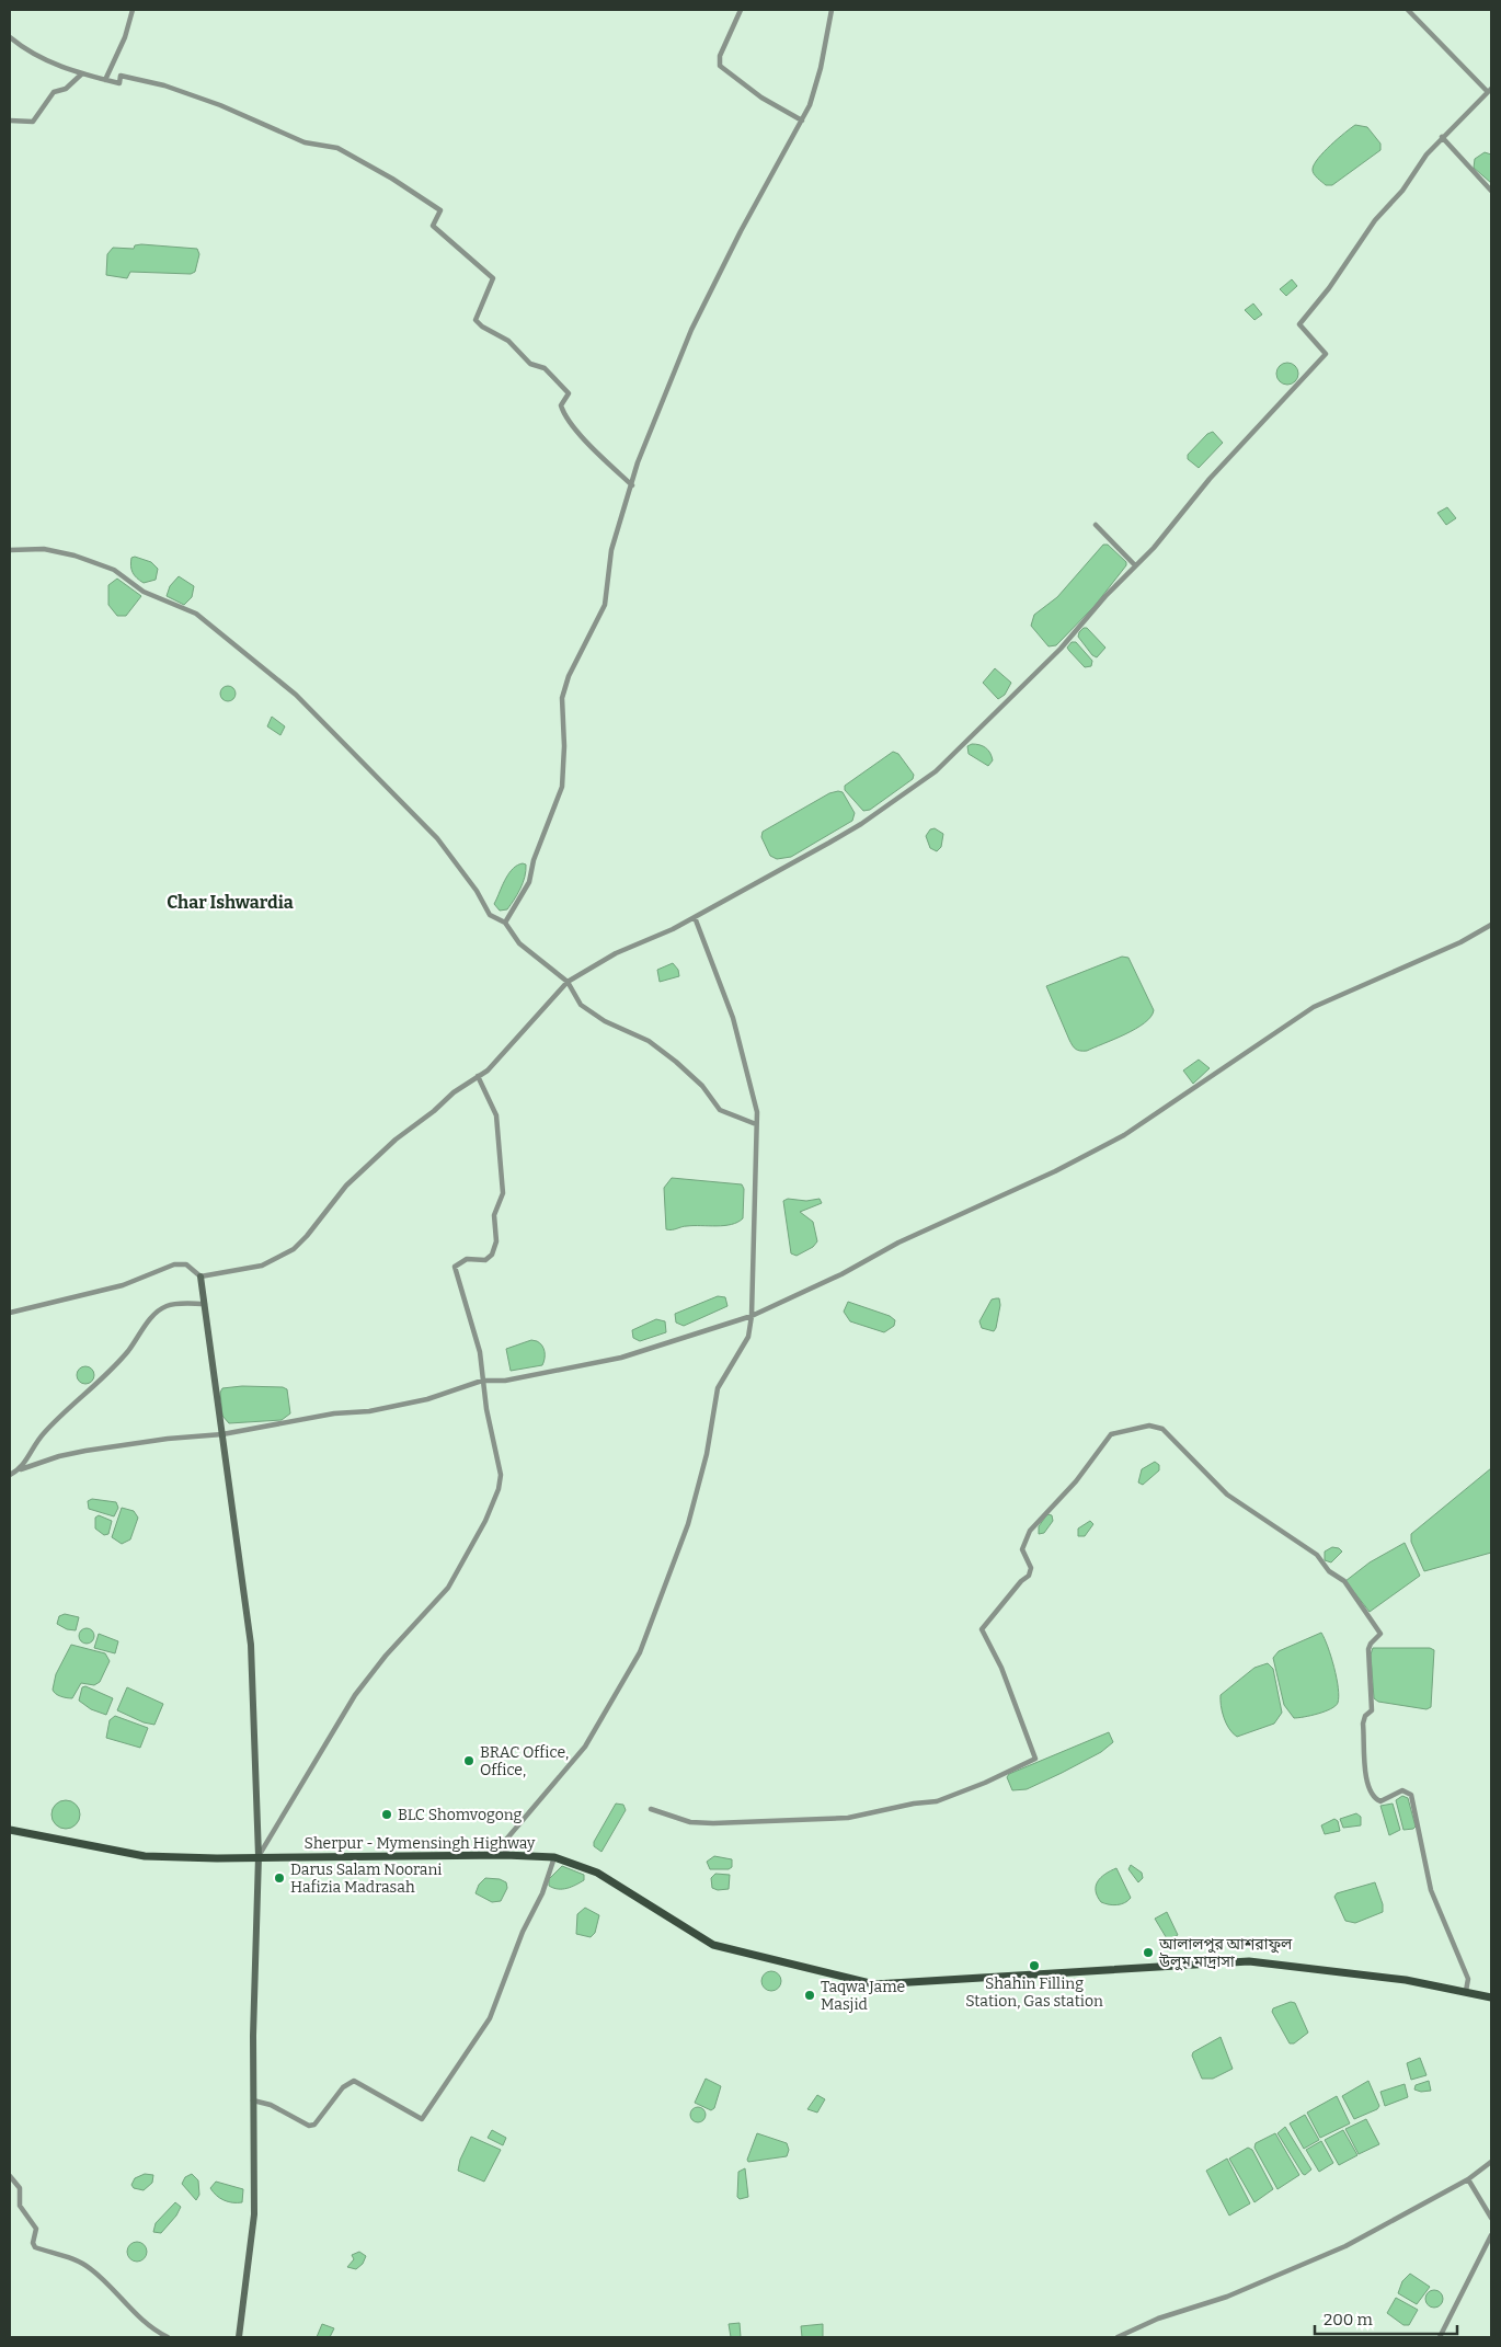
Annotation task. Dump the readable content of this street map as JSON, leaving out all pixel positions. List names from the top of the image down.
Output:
{
  "streets": {
    "main road": ["Sherpur - Mymensingh Highway"]
  },
  "districts": ["Char Ishwardia"],
  "places": [
    "BRAC Office, Office,",
    "BLC Shomvogong",
    "Darus Salam Noorani Hafizia Madrasah",
    "আলালপুর আশরাফুল উলুম মাদ্রাসা",
    "Shahin Filling Station, Gas station",
    "Taqwa Jame Masjid"
  ],
  "scale_bar": "200 m"
}
